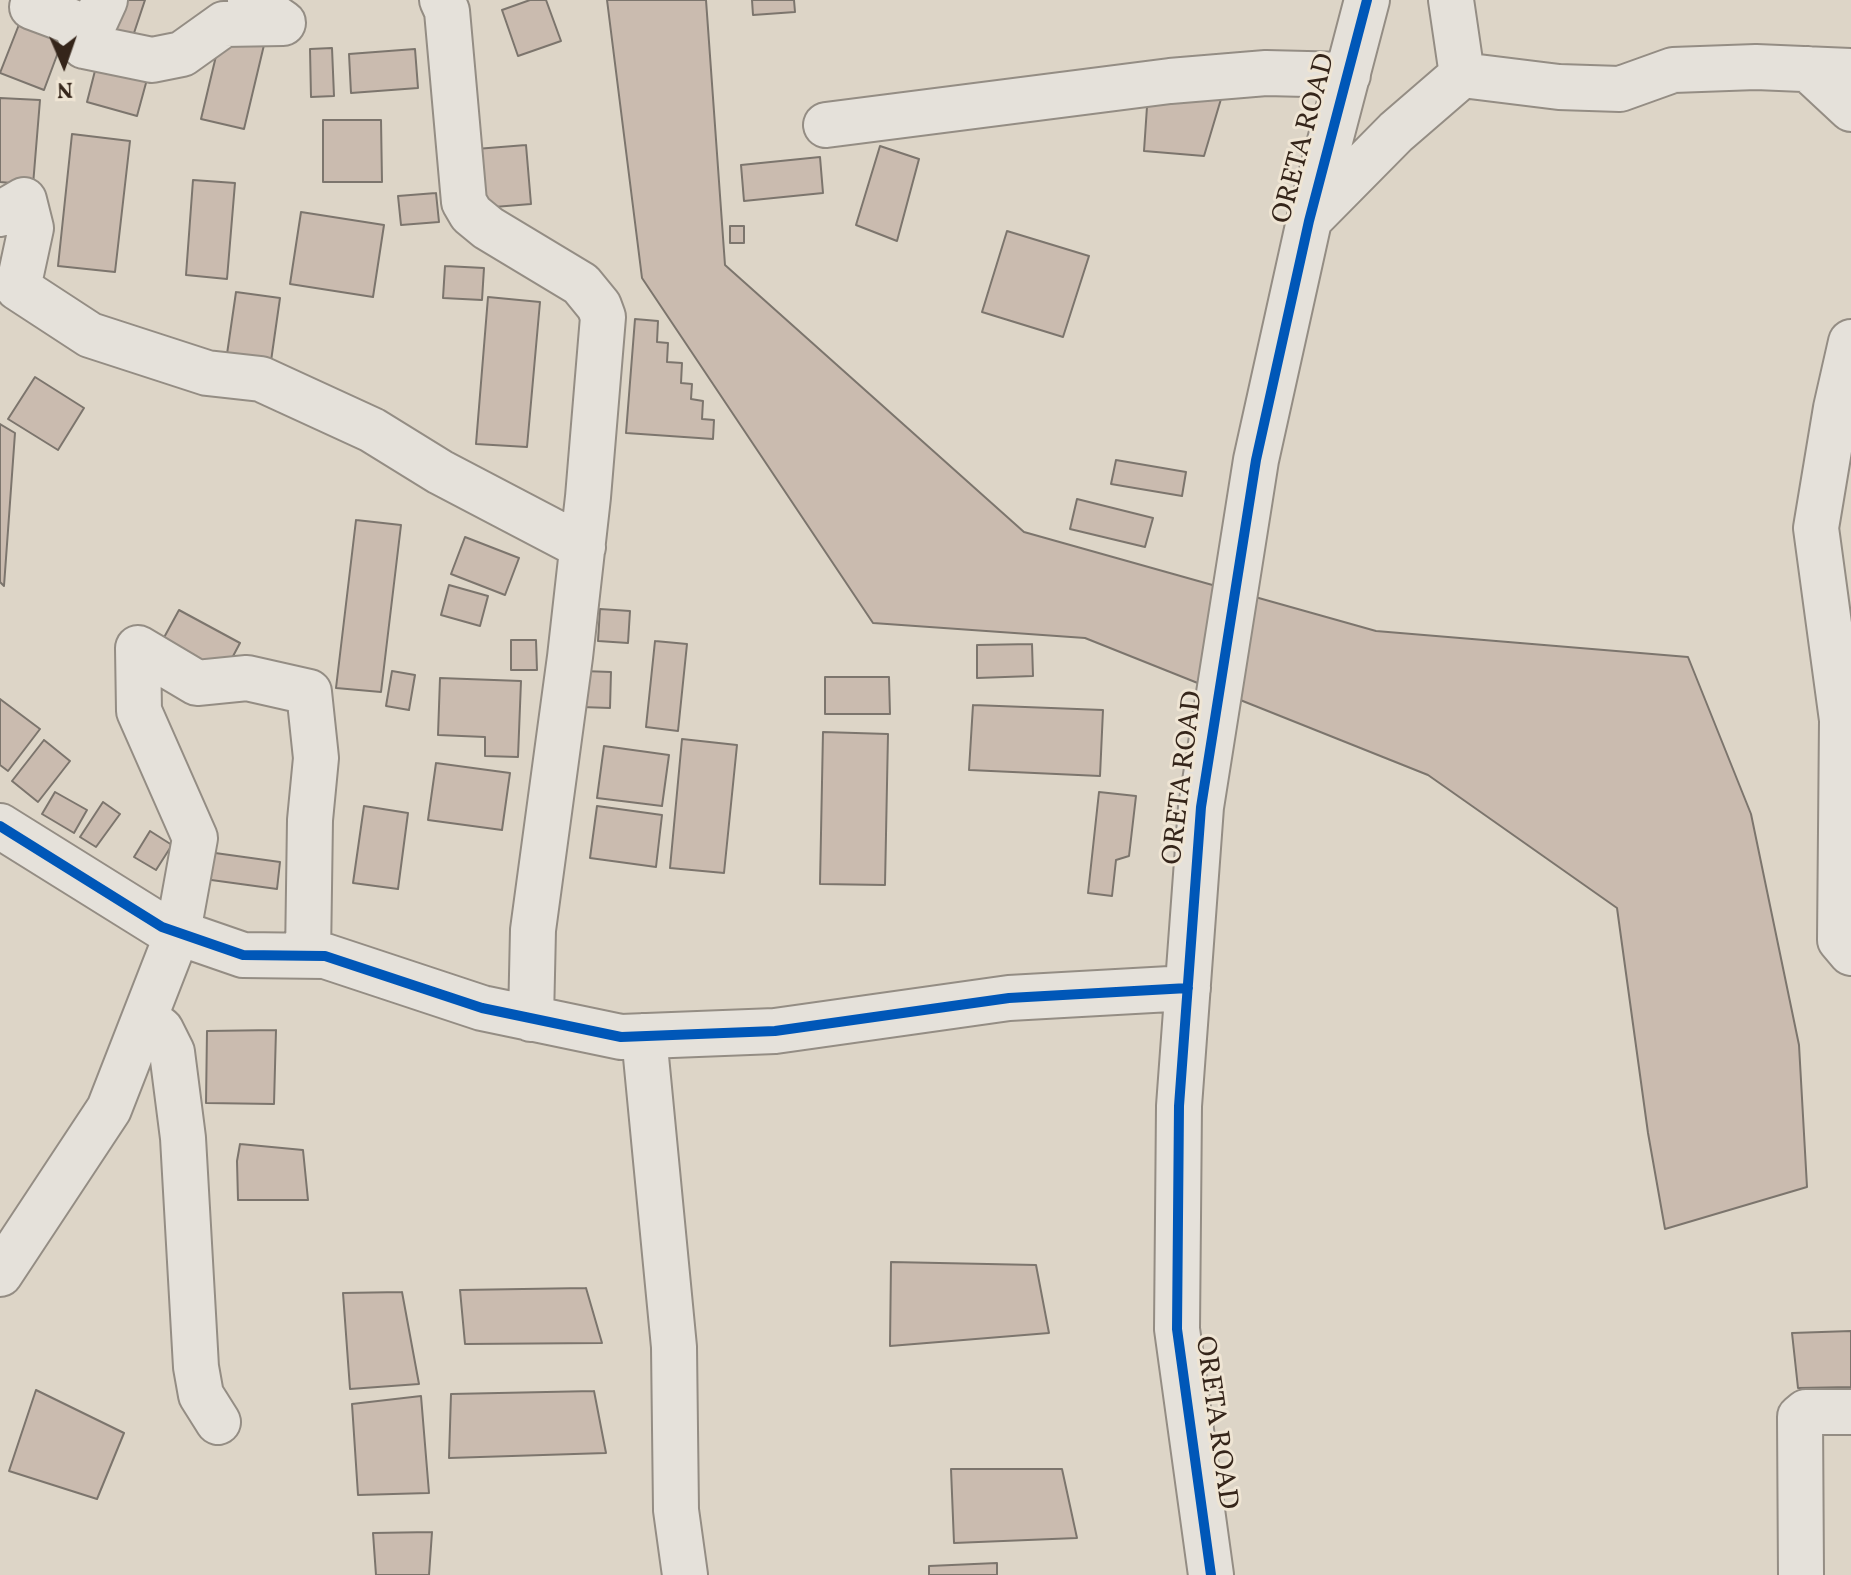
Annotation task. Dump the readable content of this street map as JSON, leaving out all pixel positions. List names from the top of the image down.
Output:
{
  "streets": {
    "street": ["ORETA ROAD"]
  },
  "north": "bottom"
}
